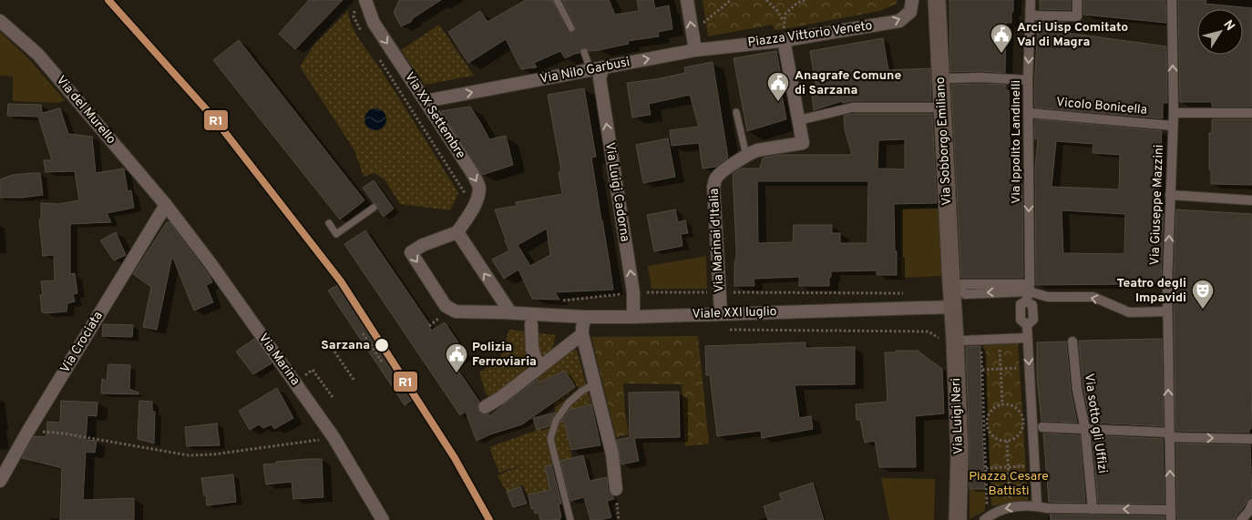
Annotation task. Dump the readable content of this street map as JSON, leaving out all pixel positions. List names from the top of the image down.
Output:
{
  "streets": {
    "main road": ["Via Sobborgo Emiliano", "Via Luigi Neri"],
    "street": [
      "Piazza Vittorio Veneto",
      "Via Nilo Garbusi",
      "Vicolo Bonicella",
      "Via del Murello",
      "Via XX Settembre",
      "Via Ippolito Landinelli",
      "Via Luigi Cadorna",
      "Via Giuseppe Mazzini",
      "Via Marinai d'Italia",
      "Viale XXI luglio",
      "Via Crociata",
      "Via Marina",
      "Via sotto gli Uffizi"
    ]
  },
  "crossings": [
    ["Piazza Vittorio Veneto", "Via Nilo Garbusi"],
    ["Piazza Vittorio Veneto", "Via Marinai d'Italia"],
    ["Via Nilo Garbusi", "Via XX Settembre"],
    ["Via Nilo Garbusi", "Via Luigi Cadorna"],
    ["Vicolo Bonicella", "Via Ippolito Landinelli"],
    ["Vicolo Bonicella", "Via Giuseppe Mazzini"],
    ["Via del Murello", "Via Crociata"],
    ["Via del Murello", "Via Marina"],
    ["Via XX Settembre", "Viale XXI luglio"],
    ["Via Sobborgo Emiliano", "Viale XXI luglio"],
    ["Via Sobborgo Emiliano", "Via Luigi Neri"],
    ["Via Luigi Cadorna", "Viale XXI luglio"],
    ["Via Marinai d'Italia", "Viale XXI luglio"],
    ["Viale XXI luglio", "Via Luigi Neri"],
    ["Via Crociata", "Via Marina"]
  ],
  "one_way": [
    "Via Nilo Garbusi",
    "Via XX Settembre",
    "Via Ippolito Landinelli",
    "Via Luigi Cadorna",
    "Via Giuseppe Mazzini"
  ],
  "parks": ["Piazza Cesare Battisti"],
  "places": {
    "public building": ["Arci Uisp Comitato Val di Magra", "Anagrafe Comune di Sarzana", "Polizia Ferroviaria"],
    "theatre": ["Teatro degli Impavidi"],
    "other": ["Sarzana"]
  },
  "lines": ["transit line R1"],
  "north": "top right"
}
